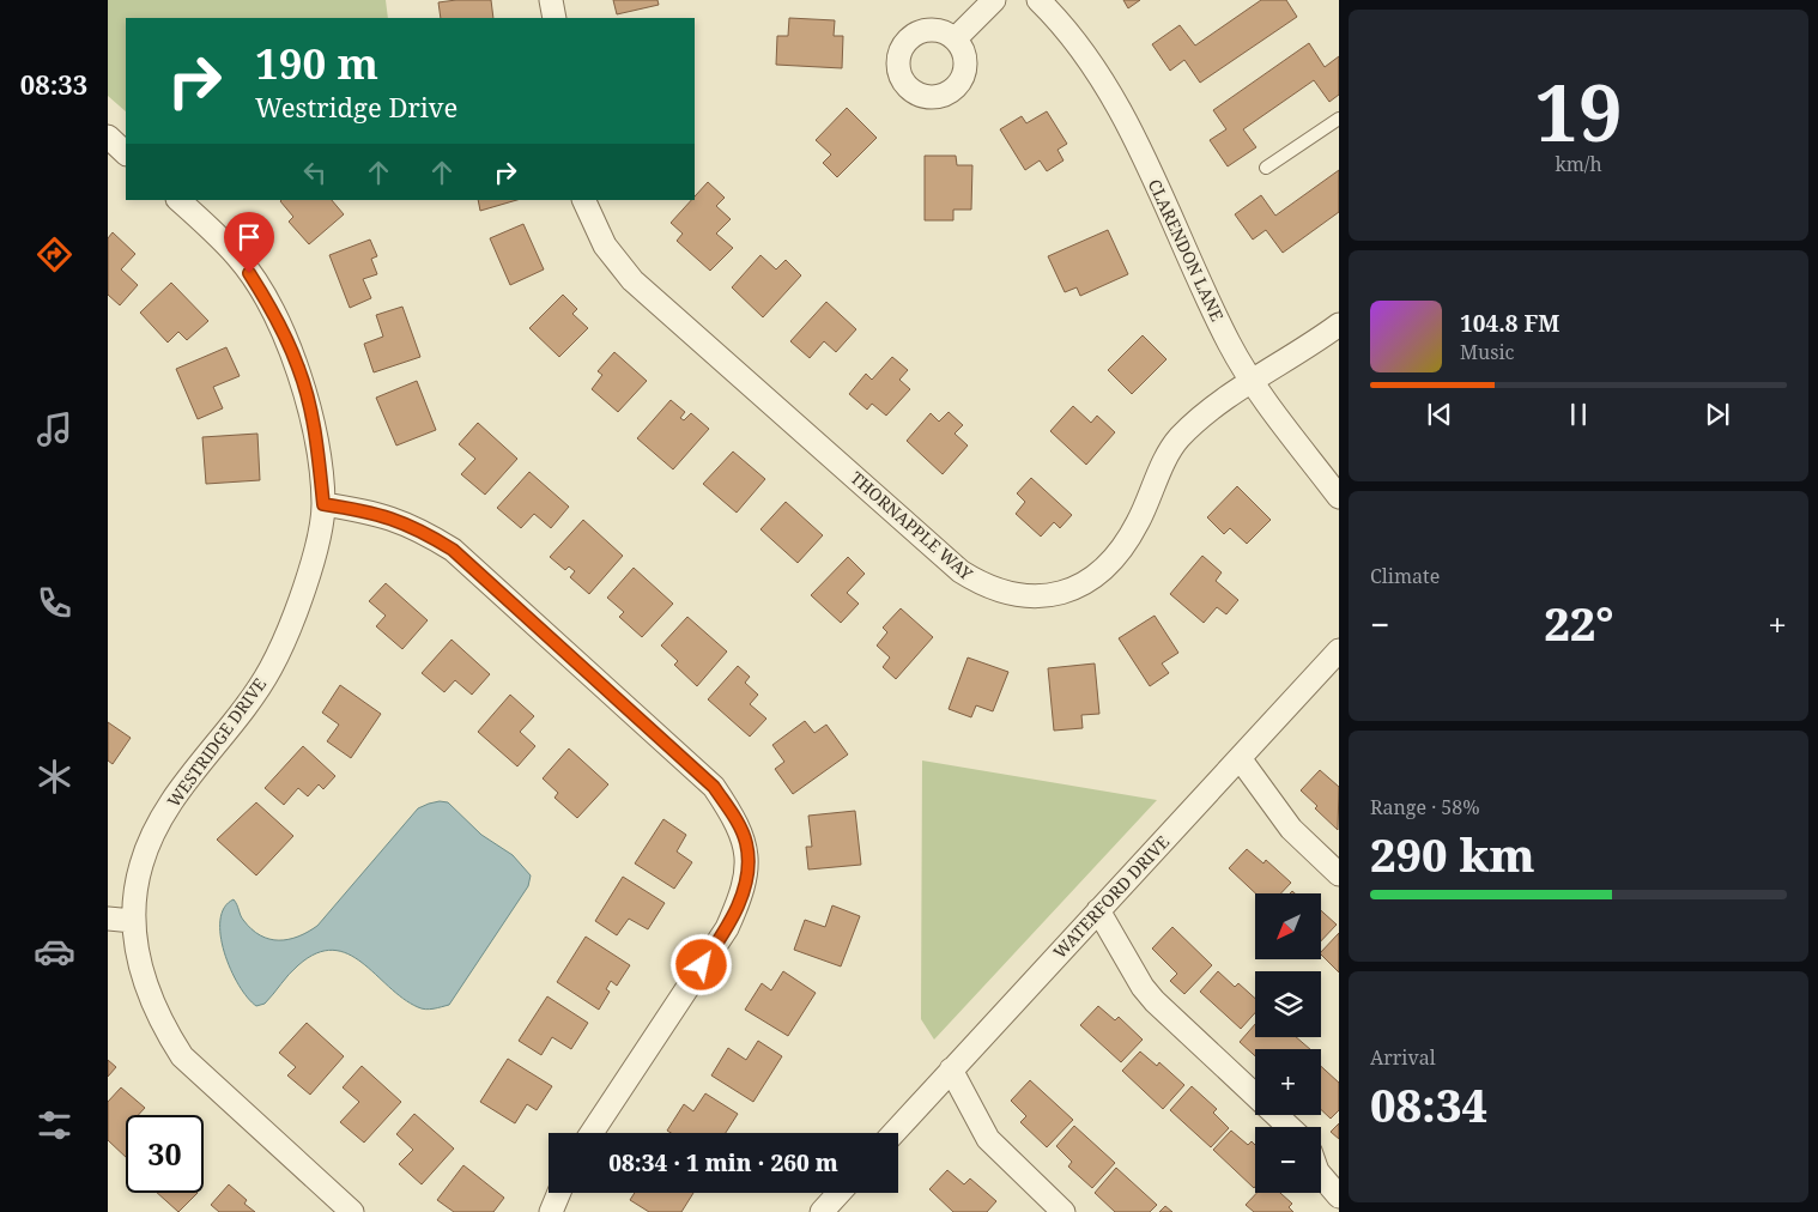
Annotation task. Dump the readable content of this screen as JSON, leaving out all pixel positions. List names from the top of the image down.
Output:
{
  "streets": {
    "street": [
      "CLARENDON LANE",
      "THORNAPPLE WAY",
      "WESTRIDGE DRIVE",
      "WATERFORD DRIVE"
    ]
  },
  "crossings": [
    ["CLARENDON LANE", "THORNAPPLE WAY"]
  ],
  "north": "bottom left",
  "page": {
    "tabs": "08:33",
    "tile": [
      ["19", "km/h"],
      "Climate",
      ["Range · 58%", "290 km"],
      ["Arrival", "08:34"]
    ],
    "turn": ["190 m", "Westridge Drive"],
    "song": ["104.8 FM", "Music"],
    "heat": ["−", "22°", "+"],
    "map_buttons": ["+", "−"],
    "limit": "30",
    "trip": "08:34 · 1 min · 260 m"
  }
}
